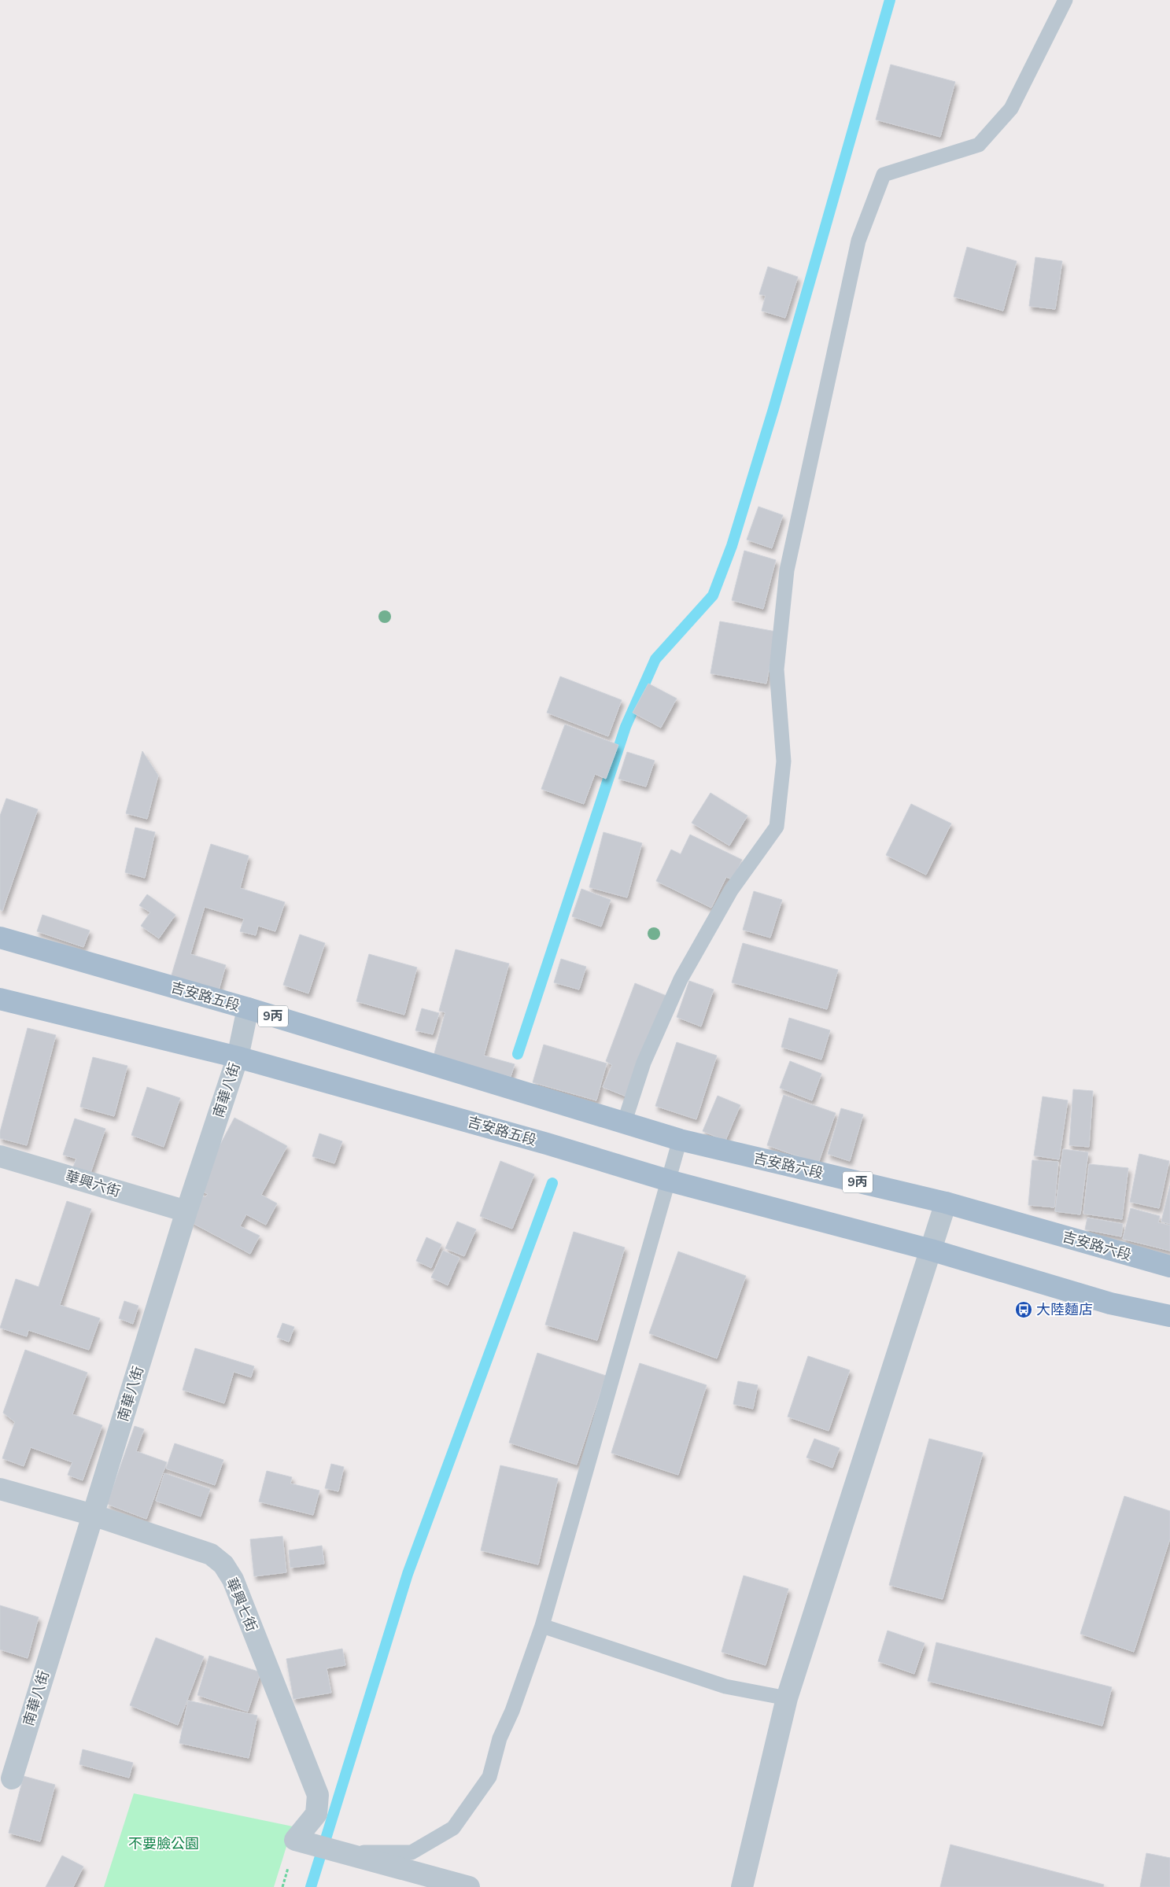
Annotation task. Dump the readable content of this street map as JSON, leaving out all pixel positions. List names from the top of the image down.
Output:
{
  "streets": {
    "main road": ["吉安路五段", "9丙", "吉安路六段"],
    "street": ["南華八街", "華興六街", "華興七街"]
  },
  "crossings": [
    ["吉安路五段", "南華八街"],
    ["吉安路五段", "吉安路六段"],
    ["南華八街", "華興六街"],
    ["南華八街", "華興七街"]
  ],
  "parks": ["不要臉公園"],
  "places": {
    "bus stop": ["大陸麵店"]
  }
}
